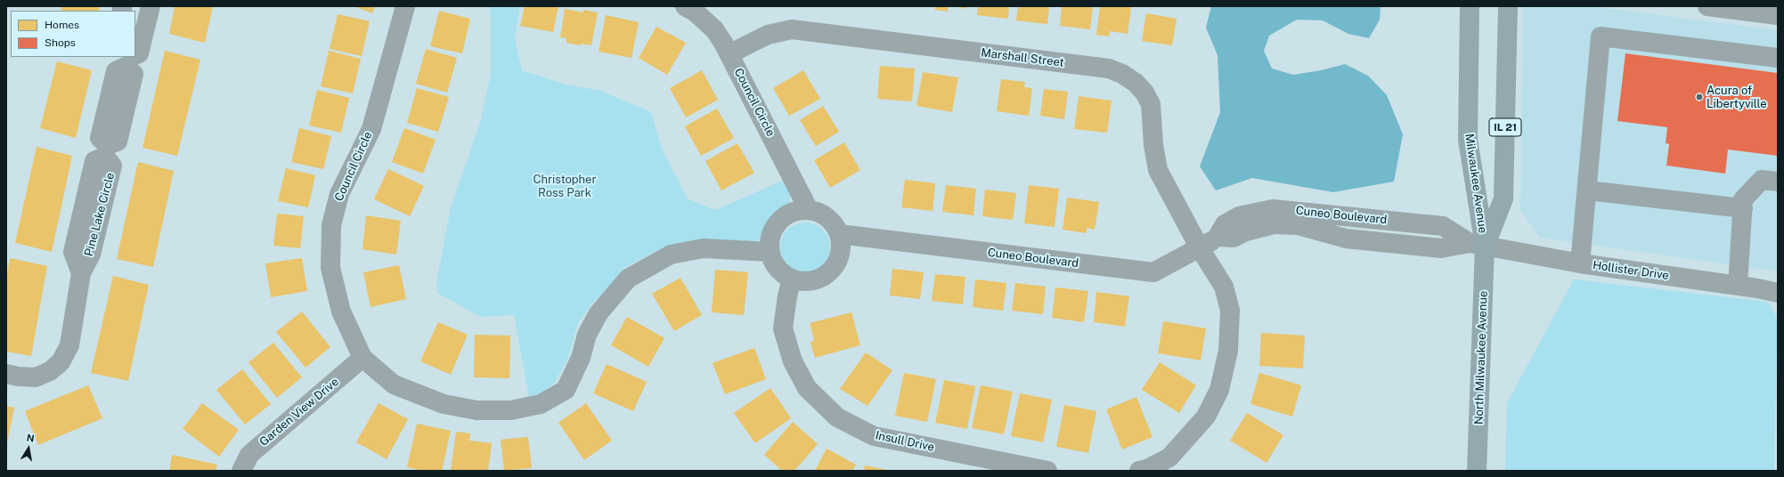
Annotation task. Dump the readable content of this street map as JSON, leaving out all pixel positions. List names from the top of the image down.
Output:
{
  "streets": {
    "main road": ["IL 21", "Milwaukee Avenue", "North Milwaukee Avenue"],
    "street": [
      "Marshall Street",
      "Council Circle",
      "Pine Lake Circle",
      "Cuneo Boulevard",
      "Hollister Drive",
      "Garden View Drive",
      "Insull Drive"
    ]
  },
  "crossings": [
    ["Marshall Street", "Council Circle"],
    ["Marshall Street", "Cuneo Boulevard"],
    ["Council Circle", "Cuneo Boulevard"],
    ["Council Circle", "Garden View Drive"],
    ["Council Circle", "Insull Drive"],
    ["Milwaukee Avenue", "Cuneo Boulevard"],
    ["Milwaukee Avenue", "Hollister Drive"],
    ["Milwaukee Avenue", "North Milwaukee Avenue"],
    ["Cuneo Boulevard", "Hollister Drive"],
    ["Cuneo Boulevard", "North Milwaukee Avenue"],
    ["Cuneo Boulevard", "Insull Drive"],
    ["Hollister Drive", "North Milwaukee Avenue"]
  ],
  "parks": ["Christopher Ross Park"],
  "places": ["Acura of Libertyville"],
  "legend": ["Homes", "Shops"],
  "north": "top"
}
